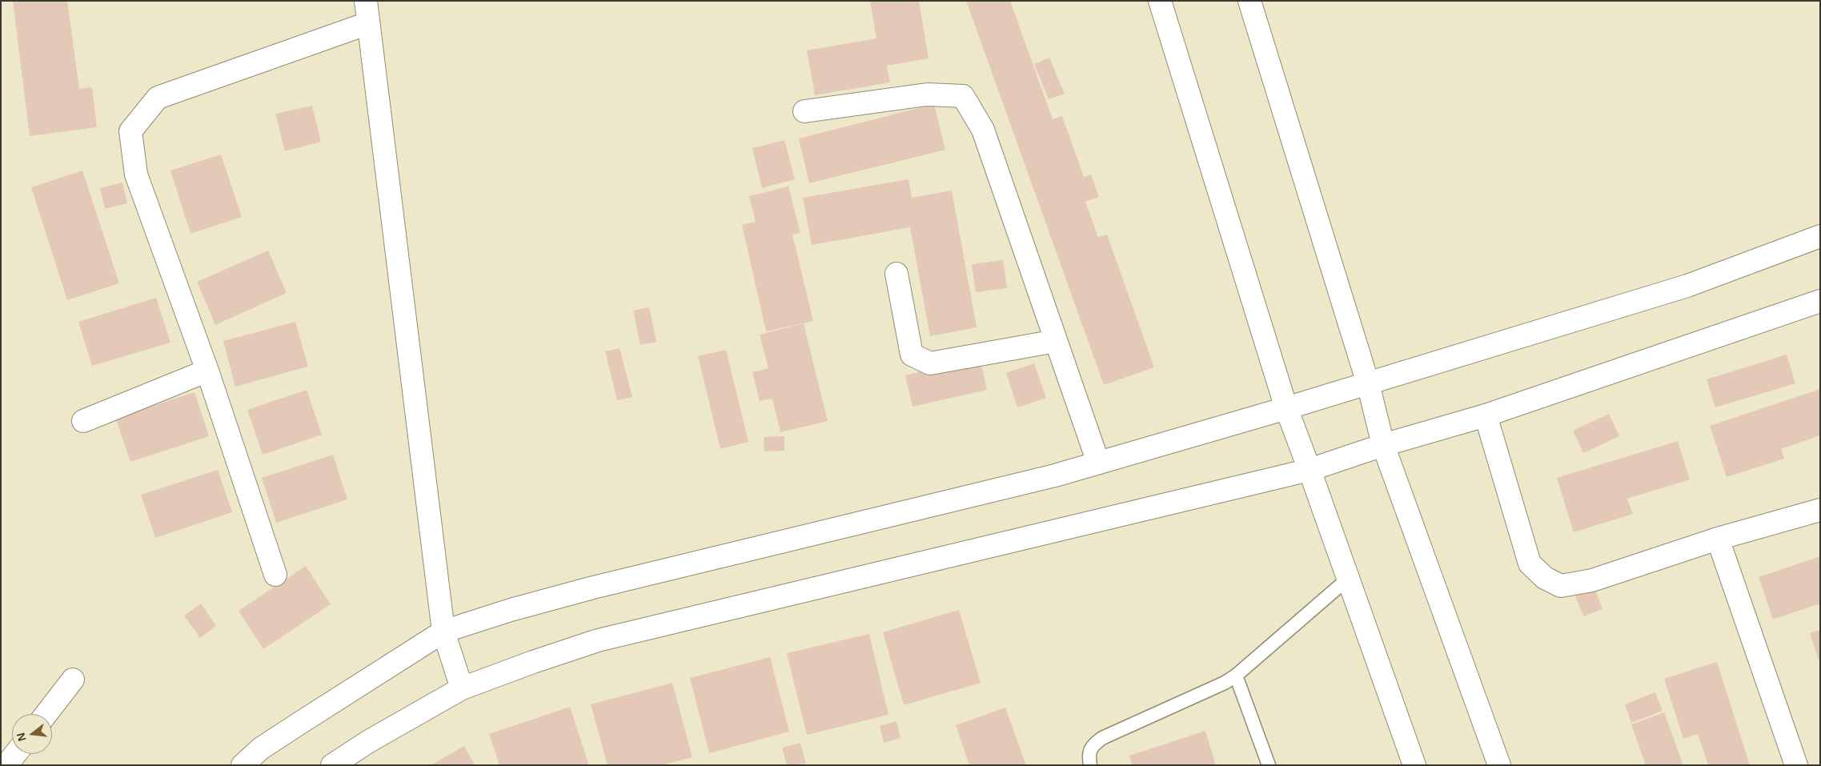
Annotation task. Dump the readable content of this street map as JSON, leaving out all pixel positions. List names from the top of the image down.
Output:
{
  "north": "left"
}
